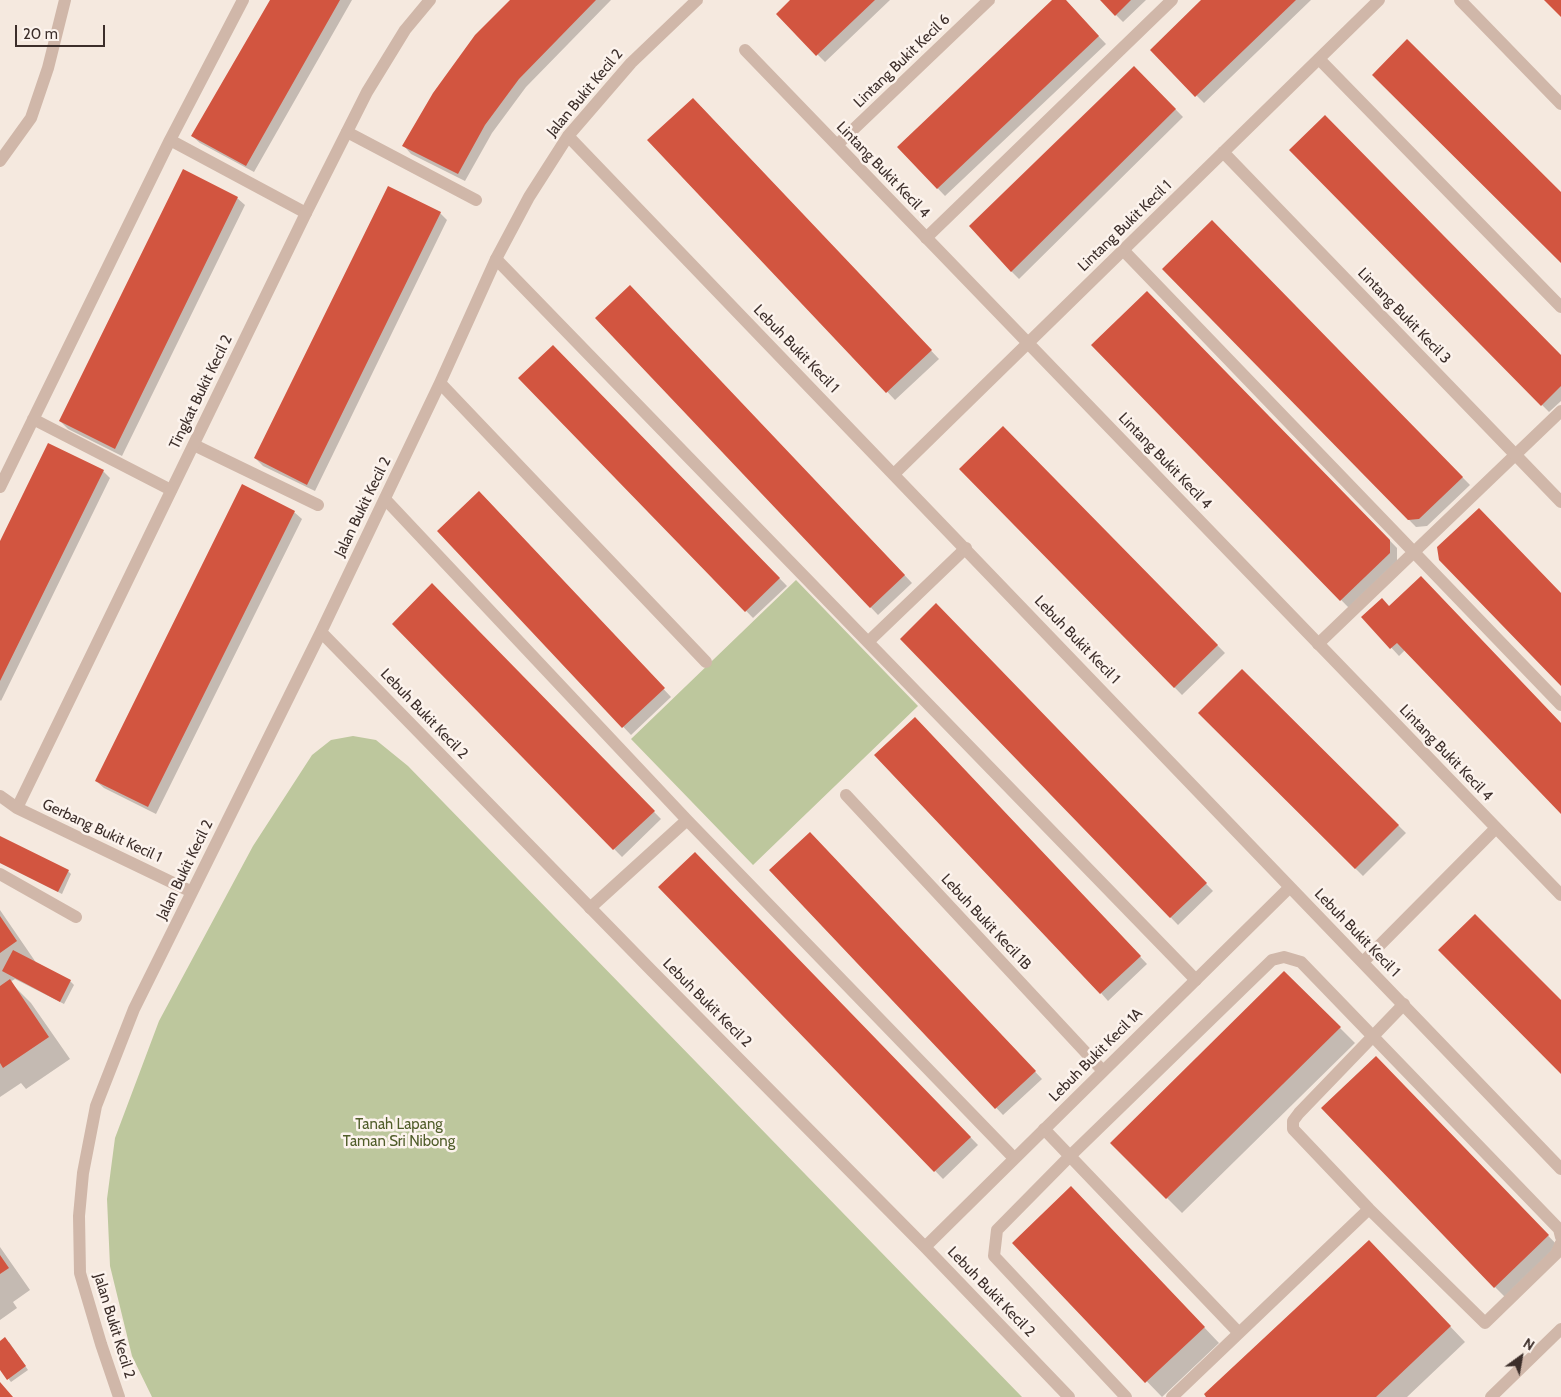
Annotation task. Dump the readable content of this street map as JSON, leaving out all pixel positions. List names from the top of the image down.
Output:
{
  "streets": {
    "street": [
      "Lintang Bukit Kecil 6",
      "Jalan Bukit Kecil 2",
      "Lintang Bukit Kecil 4",
      "Lintang Bukit Kecil 1",
      "Lintang Bukit Kecil 3",
      "Lebuh Bukit Kecil 1",
      "Tingkat Bukit Kecil 2",
      "Lebuh Bukit Kecil 2",
      "Gerbang Bukit Kecil 1",
      "Lebuh Bukit Kecil 1B",
      "Lebuh Bukit Kecil 1A"
    ]
  },
  "crossings": [
    ["Lintang Bukit Kecil 6", "Lintang Bukit Kecil 4"],
    ["Jalan Bukit Kecil 2", "Lebuh Bukit Kecil 1"],
    ["Jalan Bukit Kecil 2", "Lebuh Bukit Kecil 2"],
    ["Jalan Bukit Kecil 2", "Gerbang Bukit Kecil 1"],
    ["Lintang Bukit Kecil 4", "Lintang Bukit Kecil 1"],
    ["Lintang Bukit Kecil 1", "Lintang Bukit Kecil 3"],
    ["Lintang Bukit Kecil 1", "Lebuh Bukit Kecil 1"],
    ["Lebuh Bukit Kecil 1", "Lebuh Bukit Kecil 1A"],
    ["Tingkat Bukit Kecil 2", "Gerbang Bukit Kecil 1"],
    ["Lebuh Bukit Kecil 2", "Lebuh Bukit Kecil 1A"],
    ["Lebuh Bukit Kecil 1B", "Lebuh Bukit Kecil 1A"]
  ],
  "parks": ["Tanah Lapang Taman Sri Nibong"],
  "scale_bar": "20 m",
  "north": "top right"
}
